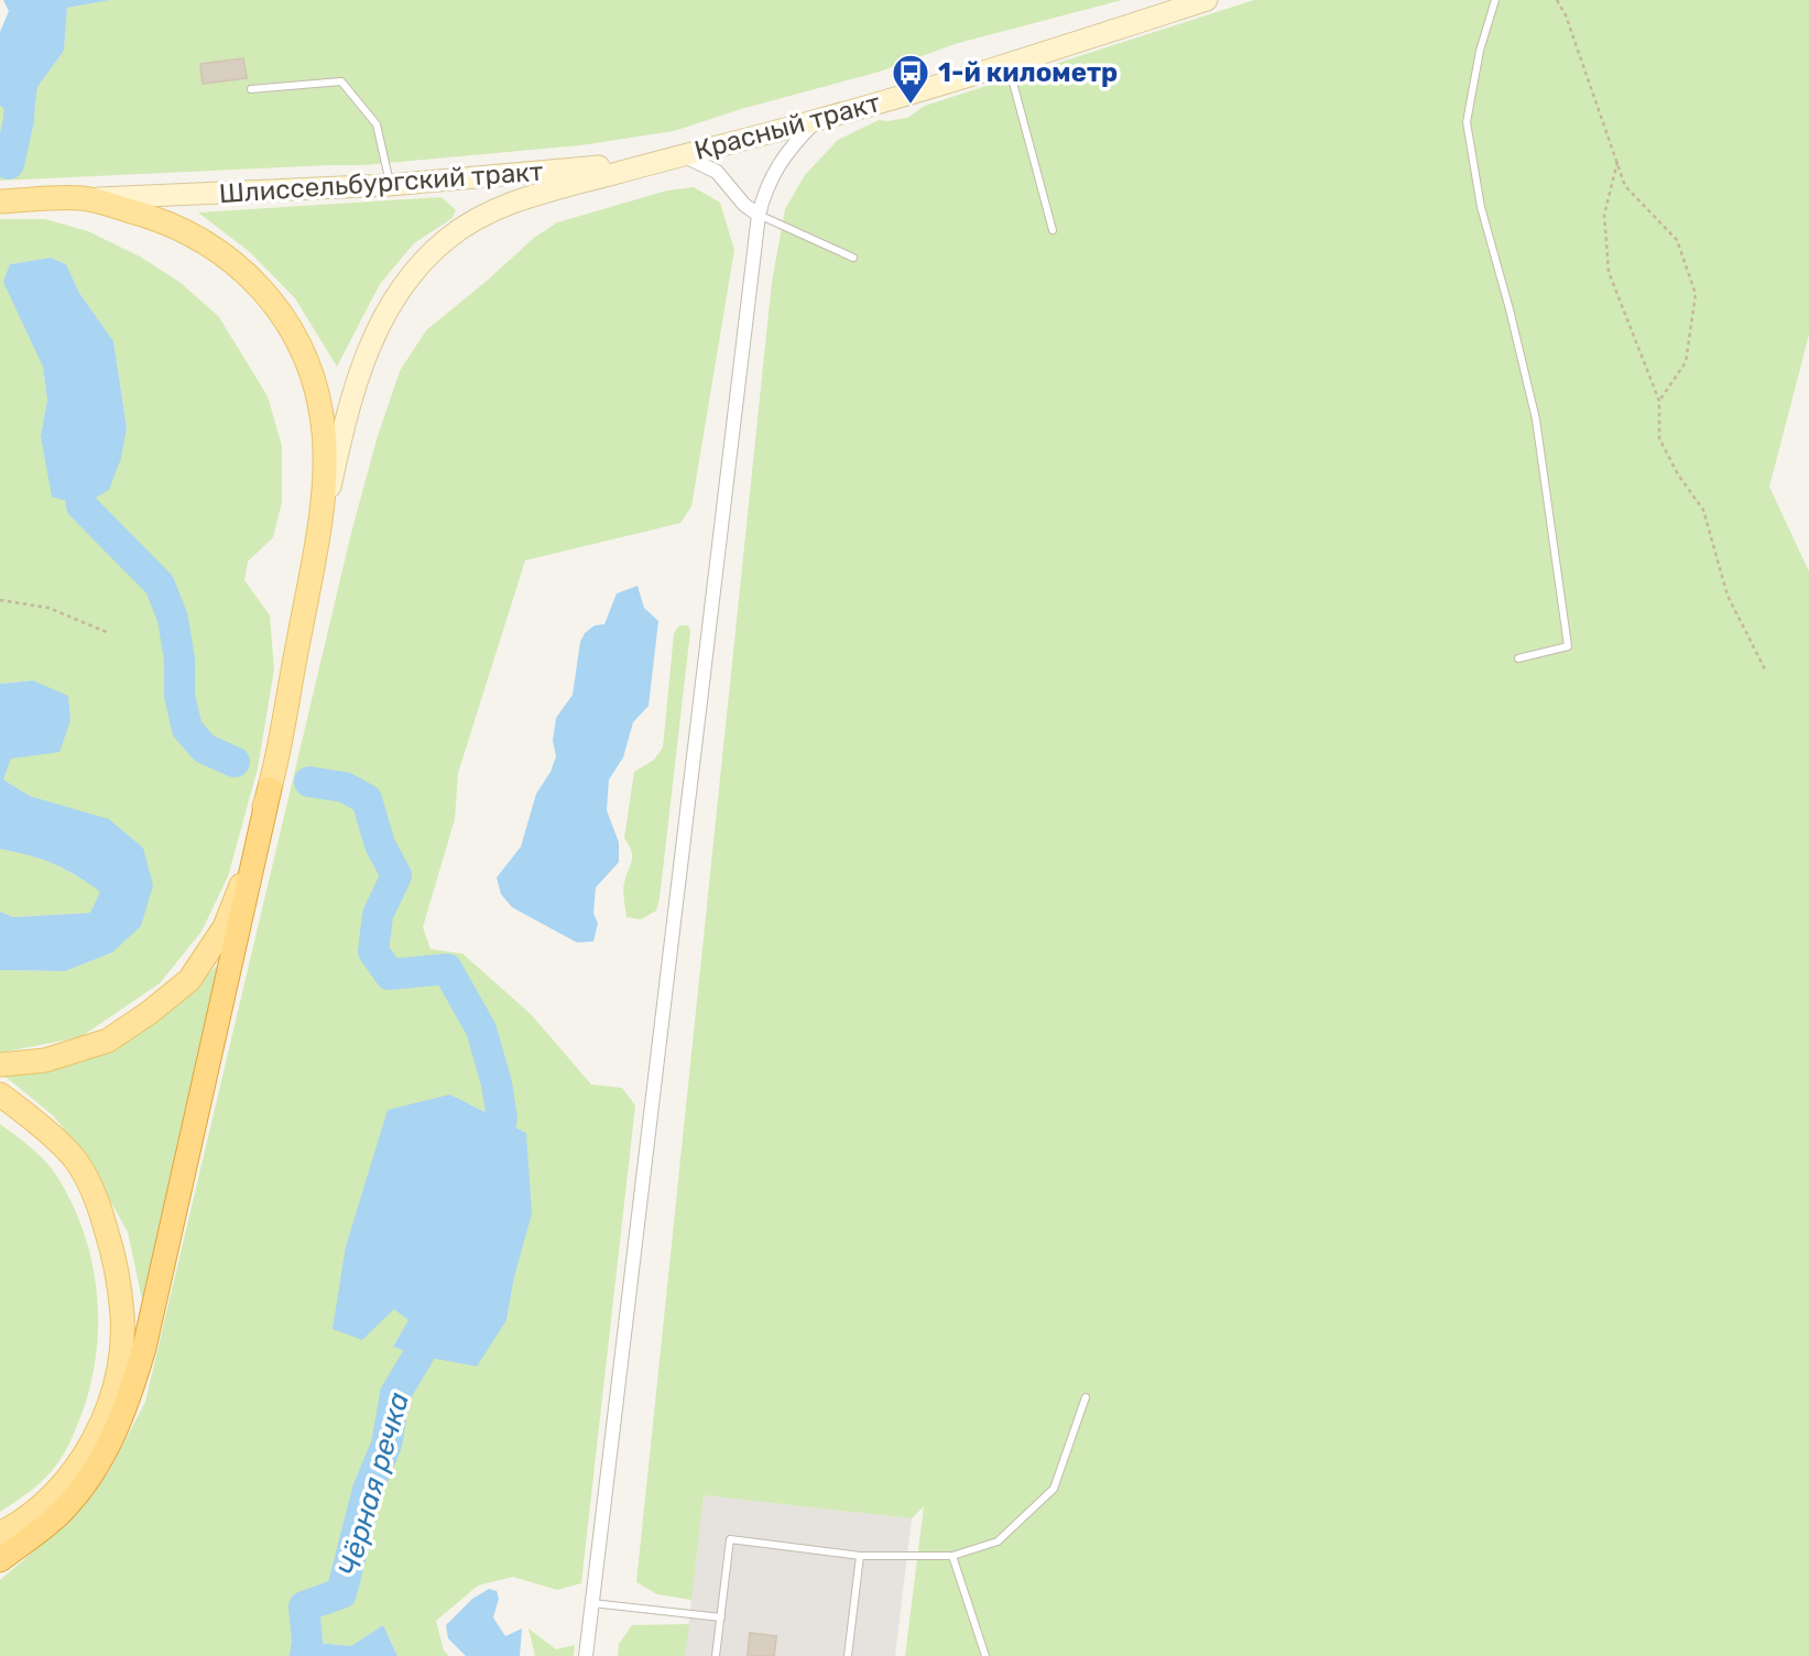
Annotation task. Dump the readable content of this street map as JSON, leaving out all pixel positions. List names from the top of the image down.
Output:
{
  "streets": {
    "main road": ["Красный тракт", "Шлиссельбургский тракт"]
  },
  "crossings": [
    ["Красный тракт", "Шлиссельбургский тракт"]
  ],
  "water": ["Чёрная речка"],
  "places": {
    "bus stop": ["1-й километр"]
  }
}
